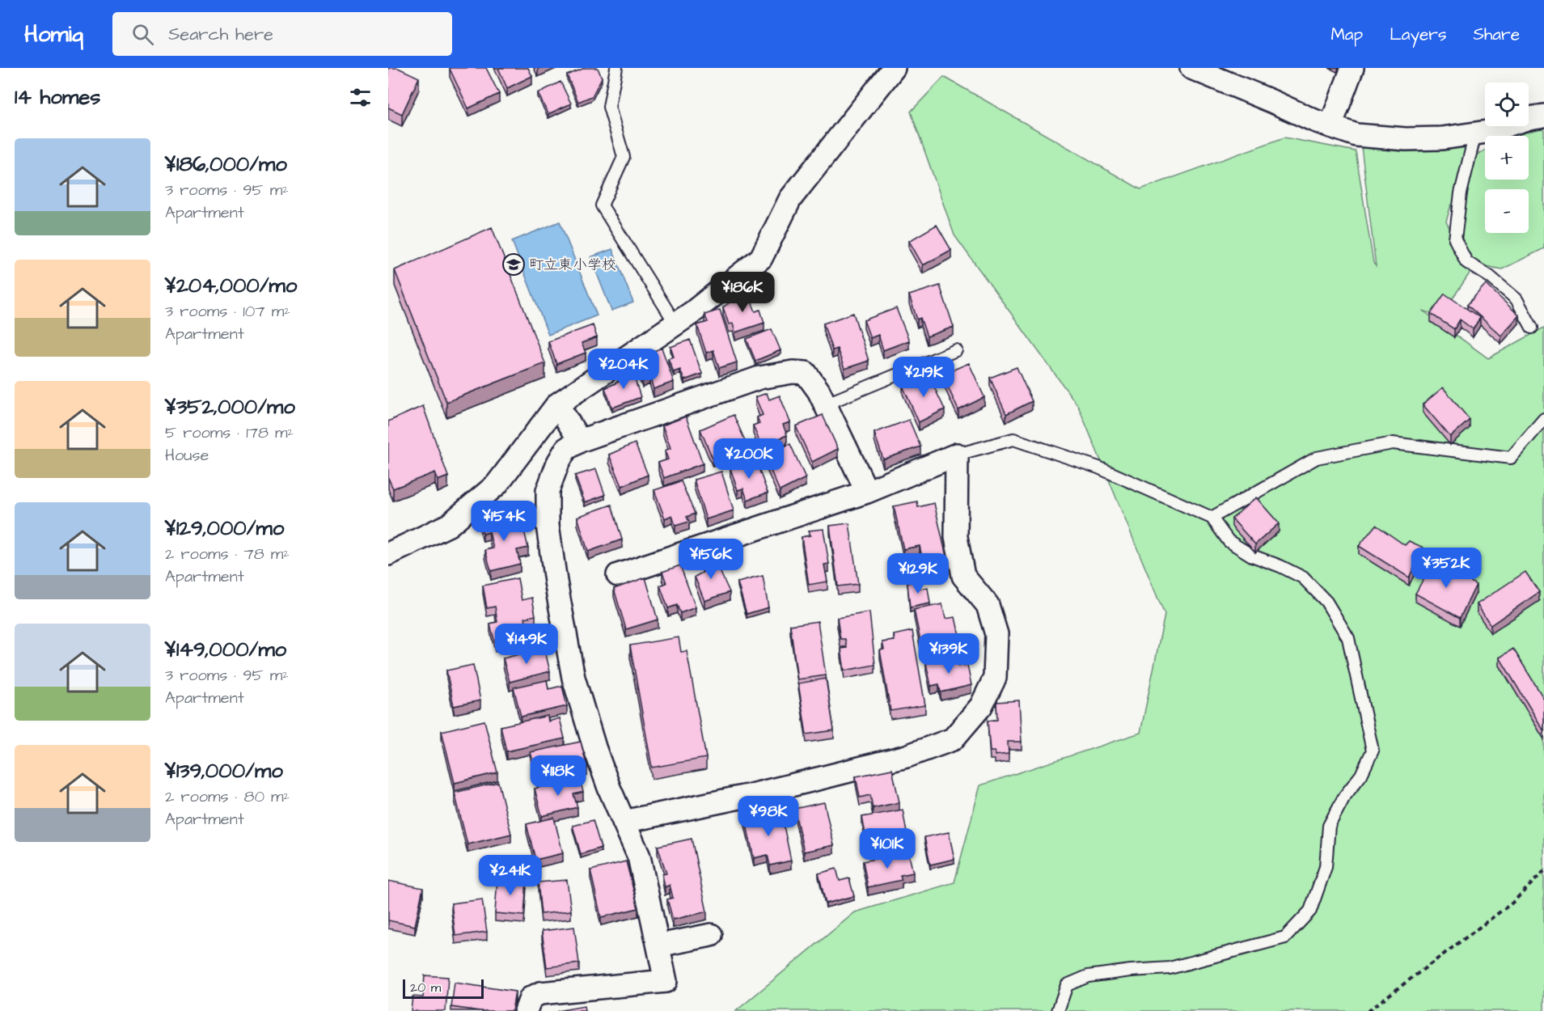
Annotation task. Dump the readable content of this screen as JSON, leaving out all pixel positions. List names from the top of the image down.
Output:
{
  "places": {
    "school or university": ["町立東小学校"]
  },
  "scale_bar": "20 m",
  "page": {
    "header": "Homiq",
    "search": "Search here",
    "nav": ["Map", "Layers", "Share"],
    "heading": "14 homes",
    "map_buttons": ["+", "−"],
    "list": [
      {
        "name": "¥186,000/mo",
        "note": "3 rooms · 95 m² · Apartment"
      },
      {
        "name": "¥204,000/mo",
        "note": "3 rooms · 107 m² · Apartment"
      },
      {
        "name": "¥352,000/mo",
        "note": "5 rooms · 178 m² · House"
      },
      {
        "name": "¥129,000/mo",
        "note": "2 rooms · 78 m² · Apartment"
      },
      {
        "name": "¥149,000/mo",
        "note": "3 rooms · 95 m² · Apartment"
      },
      {
        "name": "¥139,000/mo",
        "note": "2 rooms · 80 m² · Apartment"
      }
    ],
    "price": [
      "¥186K",
      "¥204K",
      "¥219K",
      "¥200K",
      "¥154K",
      "¥156K",
      "¥352K",
      "¥129K",
      "¥149K",
      "¥139K",
      "¥118K",
      "¥98K",
      "¥101K",
      "¥241K"
    ],
    "scale": "20 m"
  }
}
